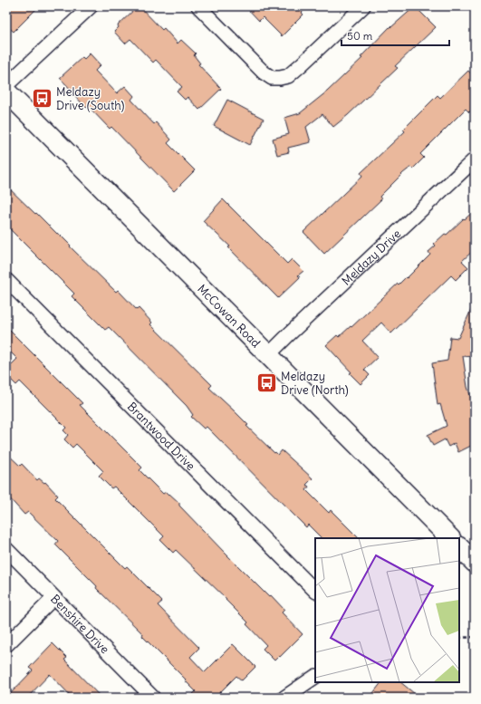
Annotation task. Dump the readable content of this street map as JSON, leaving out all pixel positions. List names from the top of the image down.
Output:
{
  "streets": {
    "main road": ["McCowan Road"],
    "street": ["Meldazy Drive", "Brantwood Drive", "Benshire Drive"]
  },
  "crossings": [
    ["Meldazy Drive", "McCowan Road"]
  ],
  "places": {
    "bus stop": ["Meldazy Drive (South)", "Meldazy Drive (North)"]
  },
  "scale_bar": "50 m"
}
